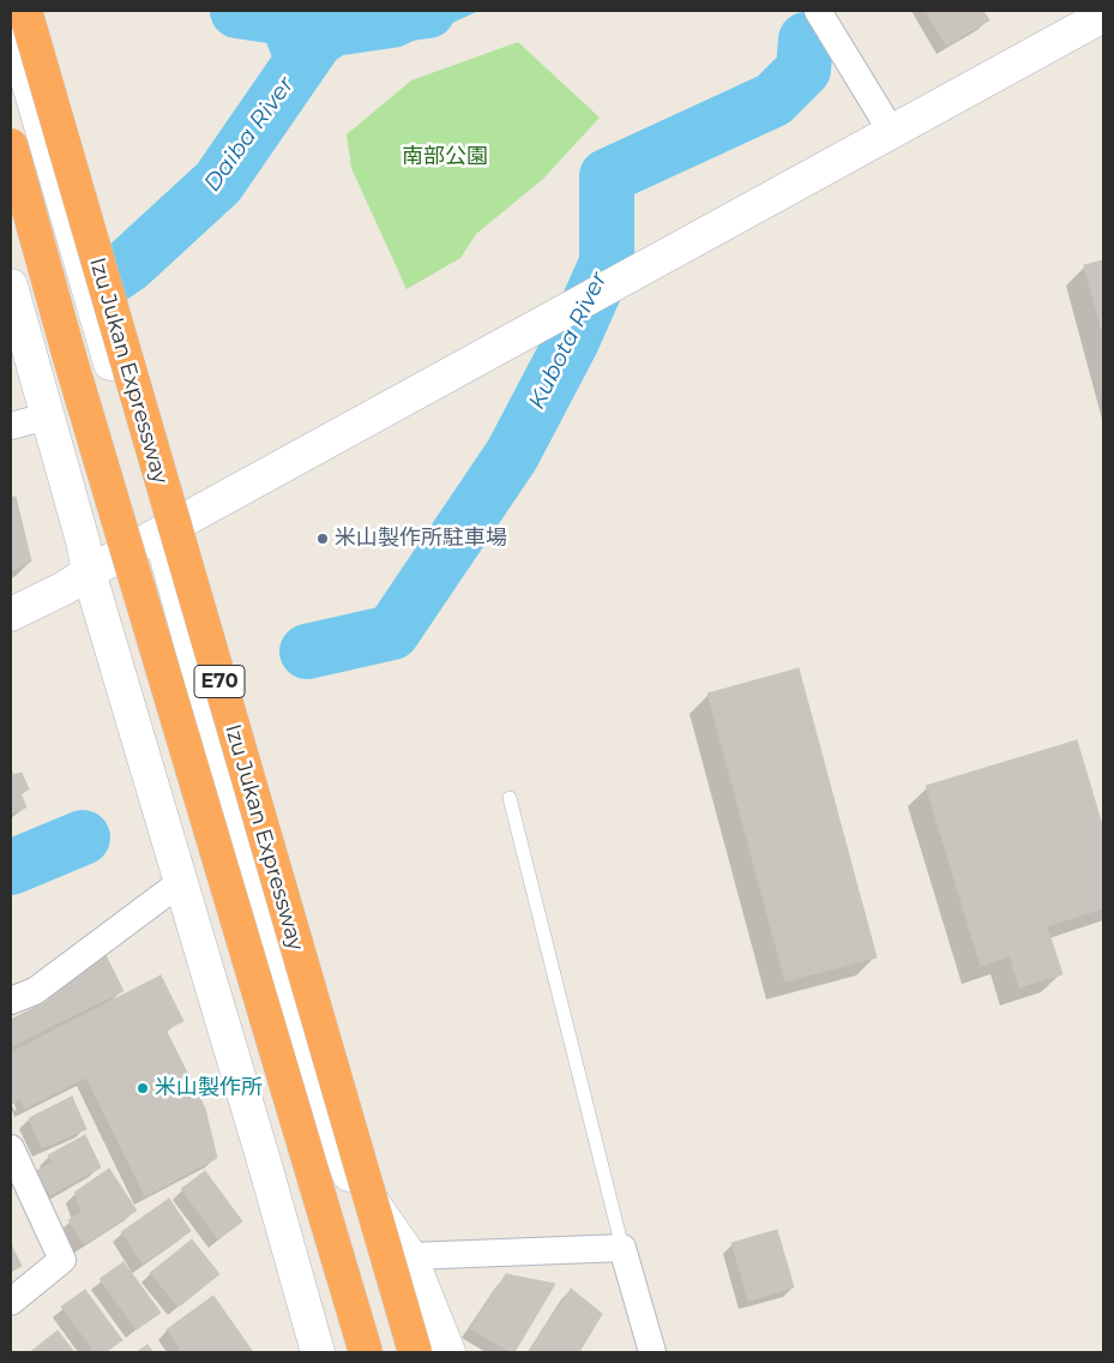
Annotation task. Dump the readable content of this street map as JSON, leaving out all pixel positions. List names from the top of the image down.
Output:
{
  "streets": {
    "highway": ["Izu Jukan Expressway", "E70"]
  },
  "water": ["Daiba River", "Kubota River"],
  "parks": ["南部公園"],
  "places": ["米山製作所駐車場", "米山製作所"]
}
